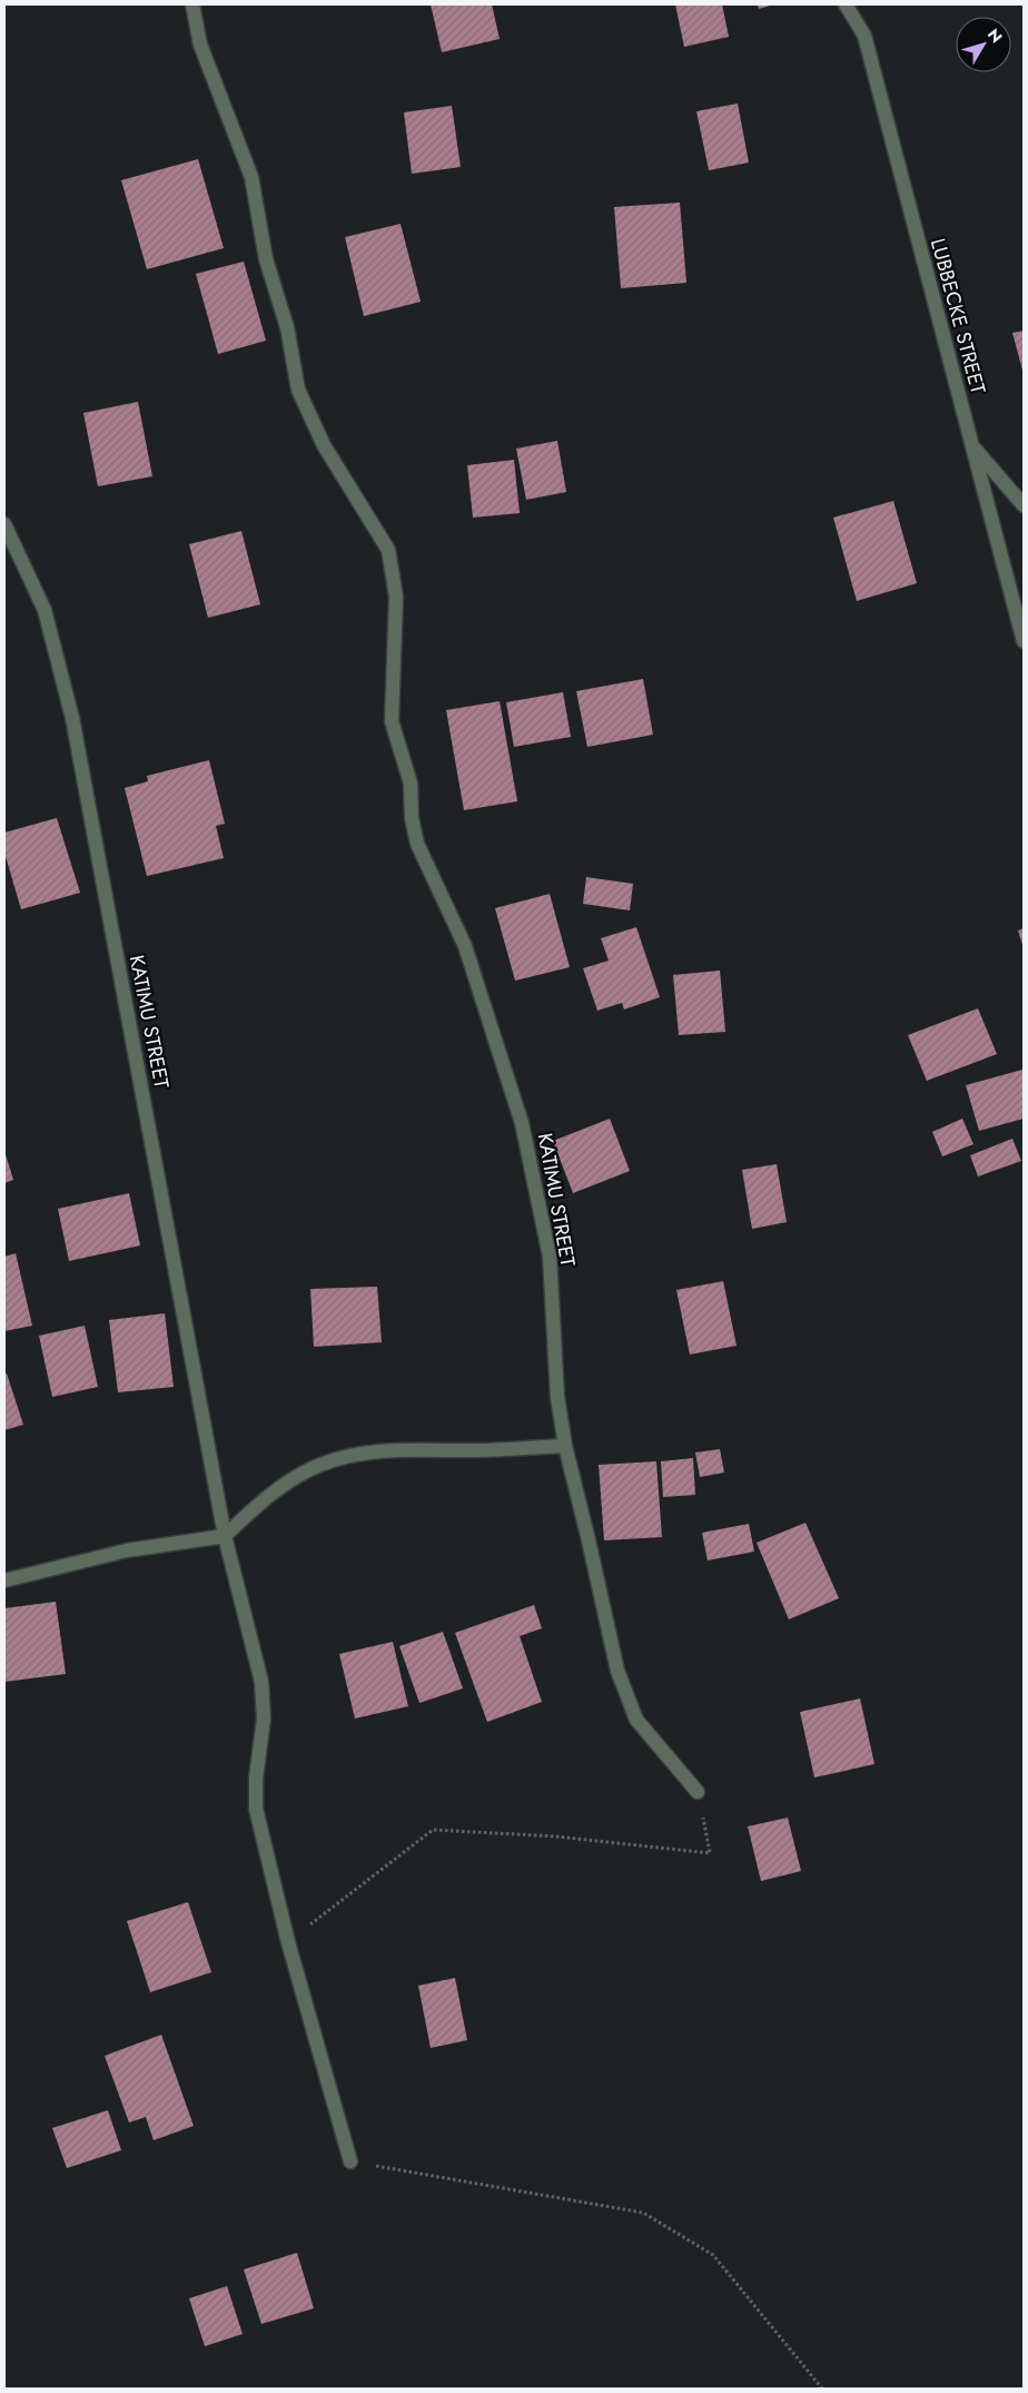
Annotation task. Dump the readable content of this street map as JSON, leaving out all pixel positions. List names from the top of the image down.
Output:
{
  "streets": {
    "street": ["LUBBECKE STREET", "KATIMU STREET"]
  },
  "north": "top right"
}
